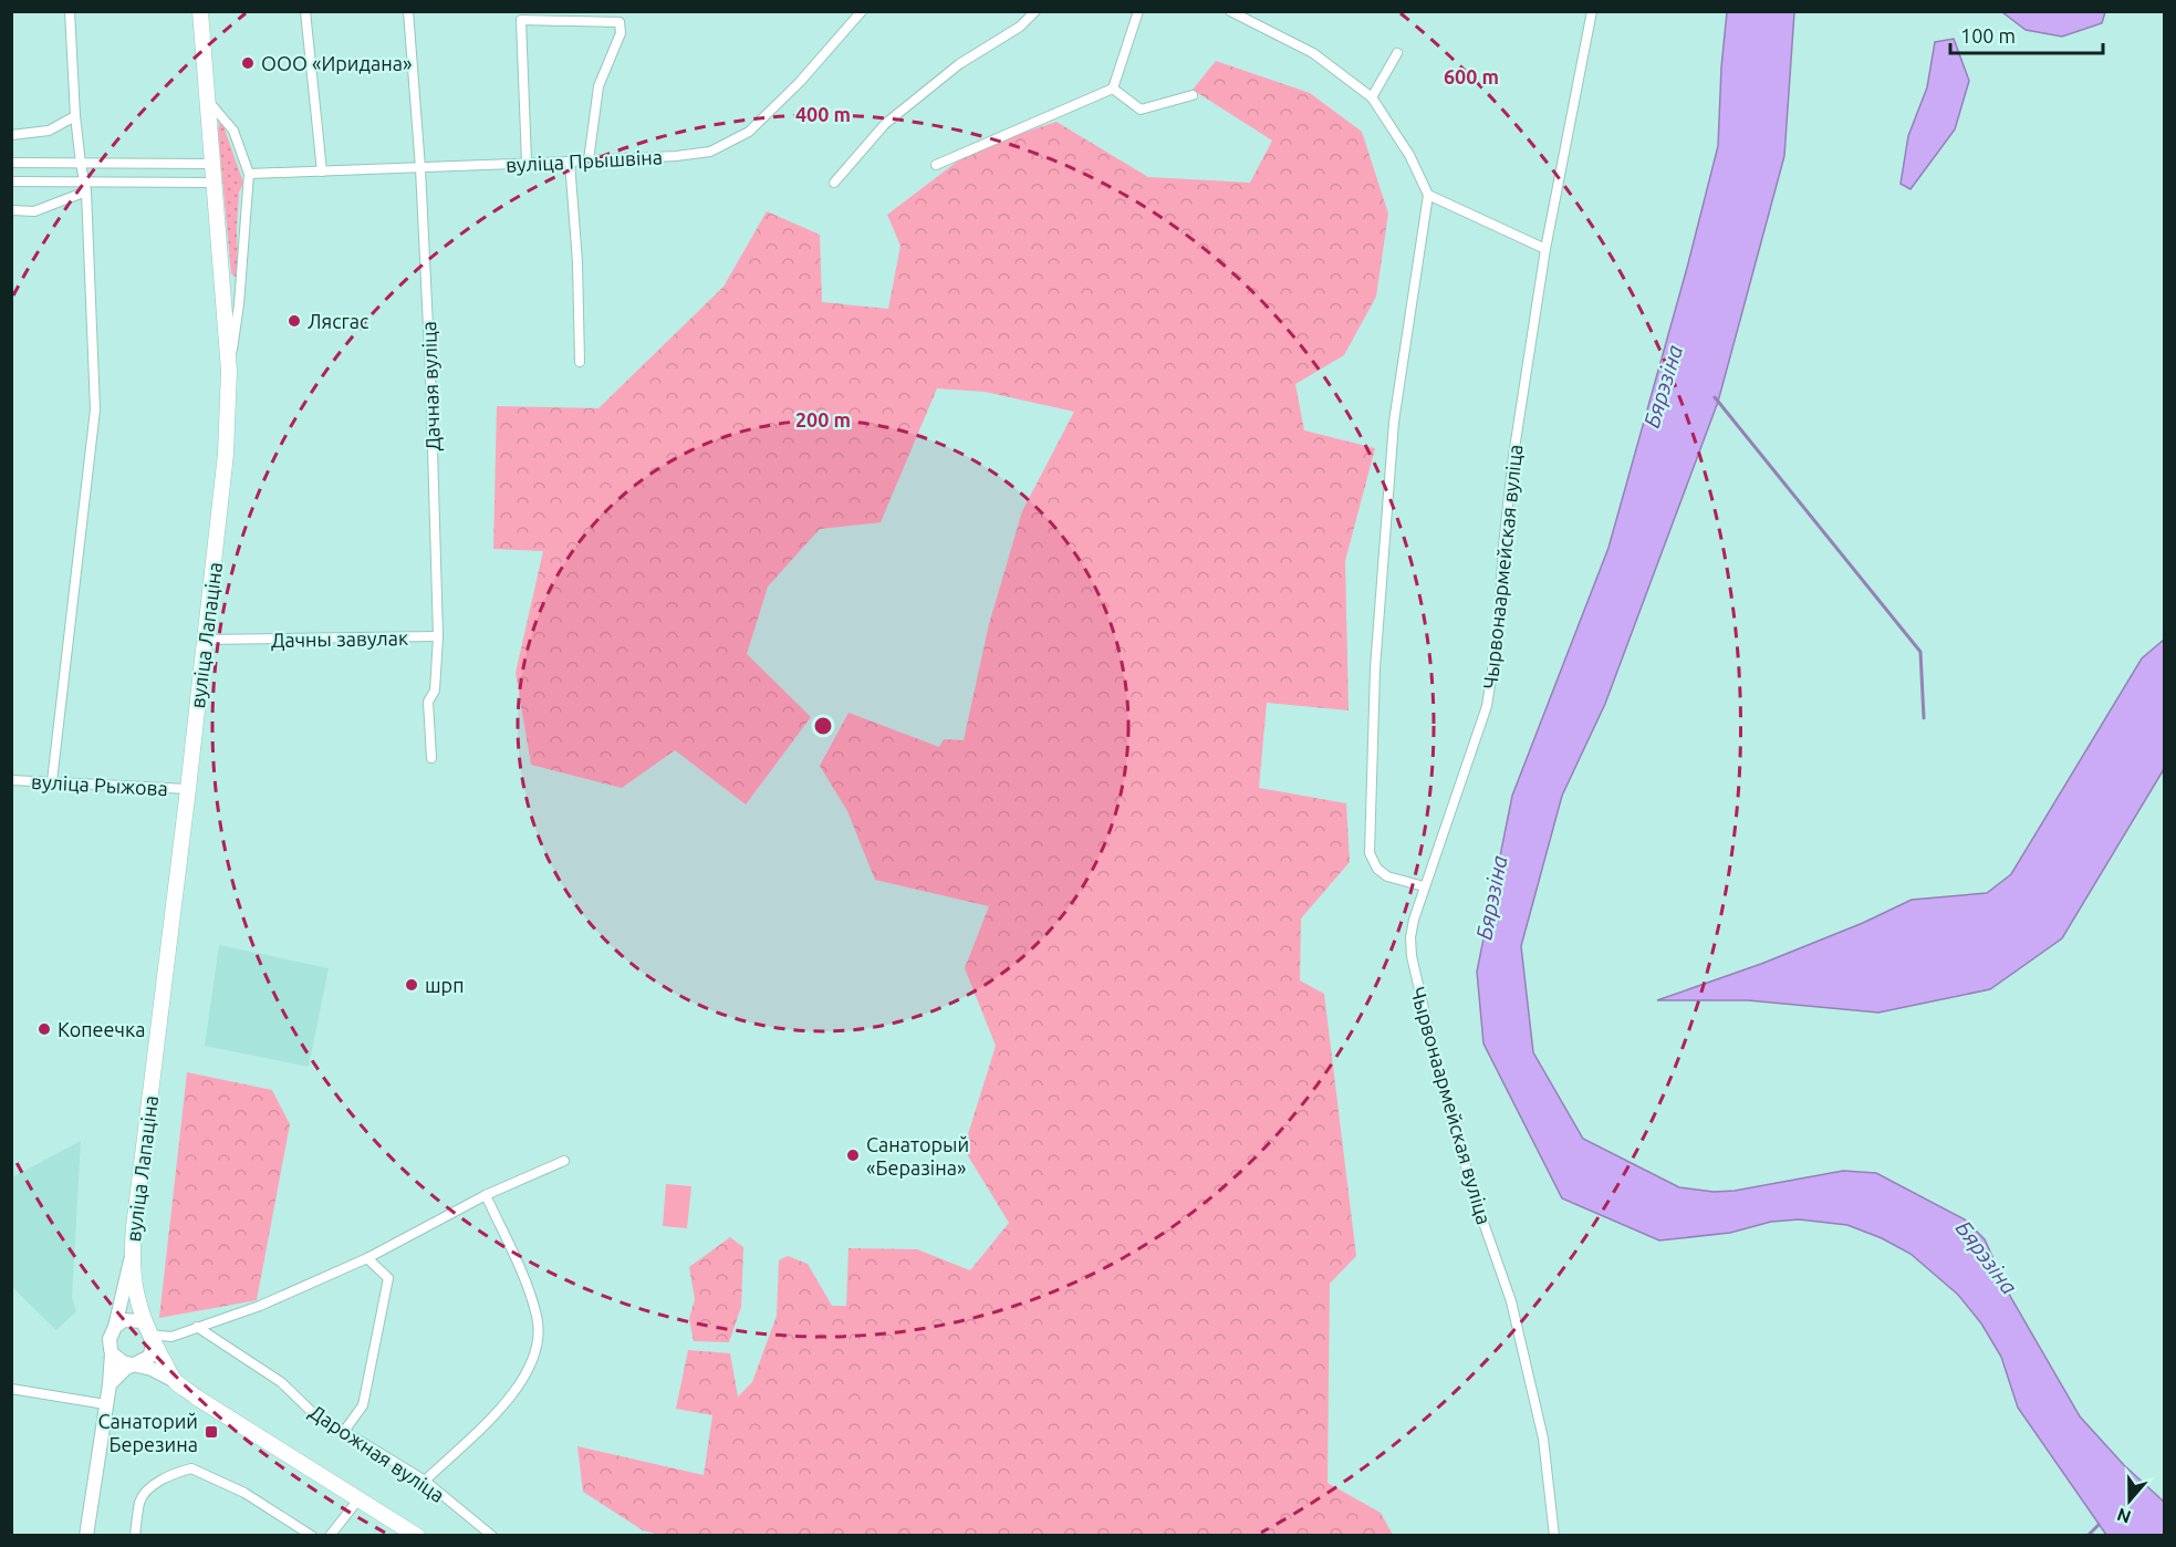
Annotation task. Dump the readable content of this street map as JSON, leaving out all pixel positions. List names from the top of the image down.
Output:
{
  "streets": {
    "main road": ["вуліца Лапаціна"],
    "street": [
      "вуліца Прышвіна",
      "Дачная вуліца",
      "Чырвонаармейская вуліца",
      "Дачны завулак",
      "вуліца Рыжова",
      "Дарожная вуліца"
    ]
  },
  "crossings": [
    ["вуліца Прышвіна", "Дачная вуліца"],
    ["Дачная вуліца", "Дачны завулак"],
    ["вуліца Лапаціна", "Дачны завулак"],
    ["вуліца Лапаціна", "вуліца Рыжова"]
  ],
  "water": ["Бярэзіна"],
  "places": {
    "other": [
      "ООО «Иридана»",
      "Лясгас",
      "шрп",
      "Копеечка",
      "Санаторый «Беразіна»"
    ],
    "transit": ["Санаторий Березина"]
  },
  "scale_bar": "100 m",
  "north": "bottom",
  "rings": ["600 m", "400 m", "200 m"]
}
